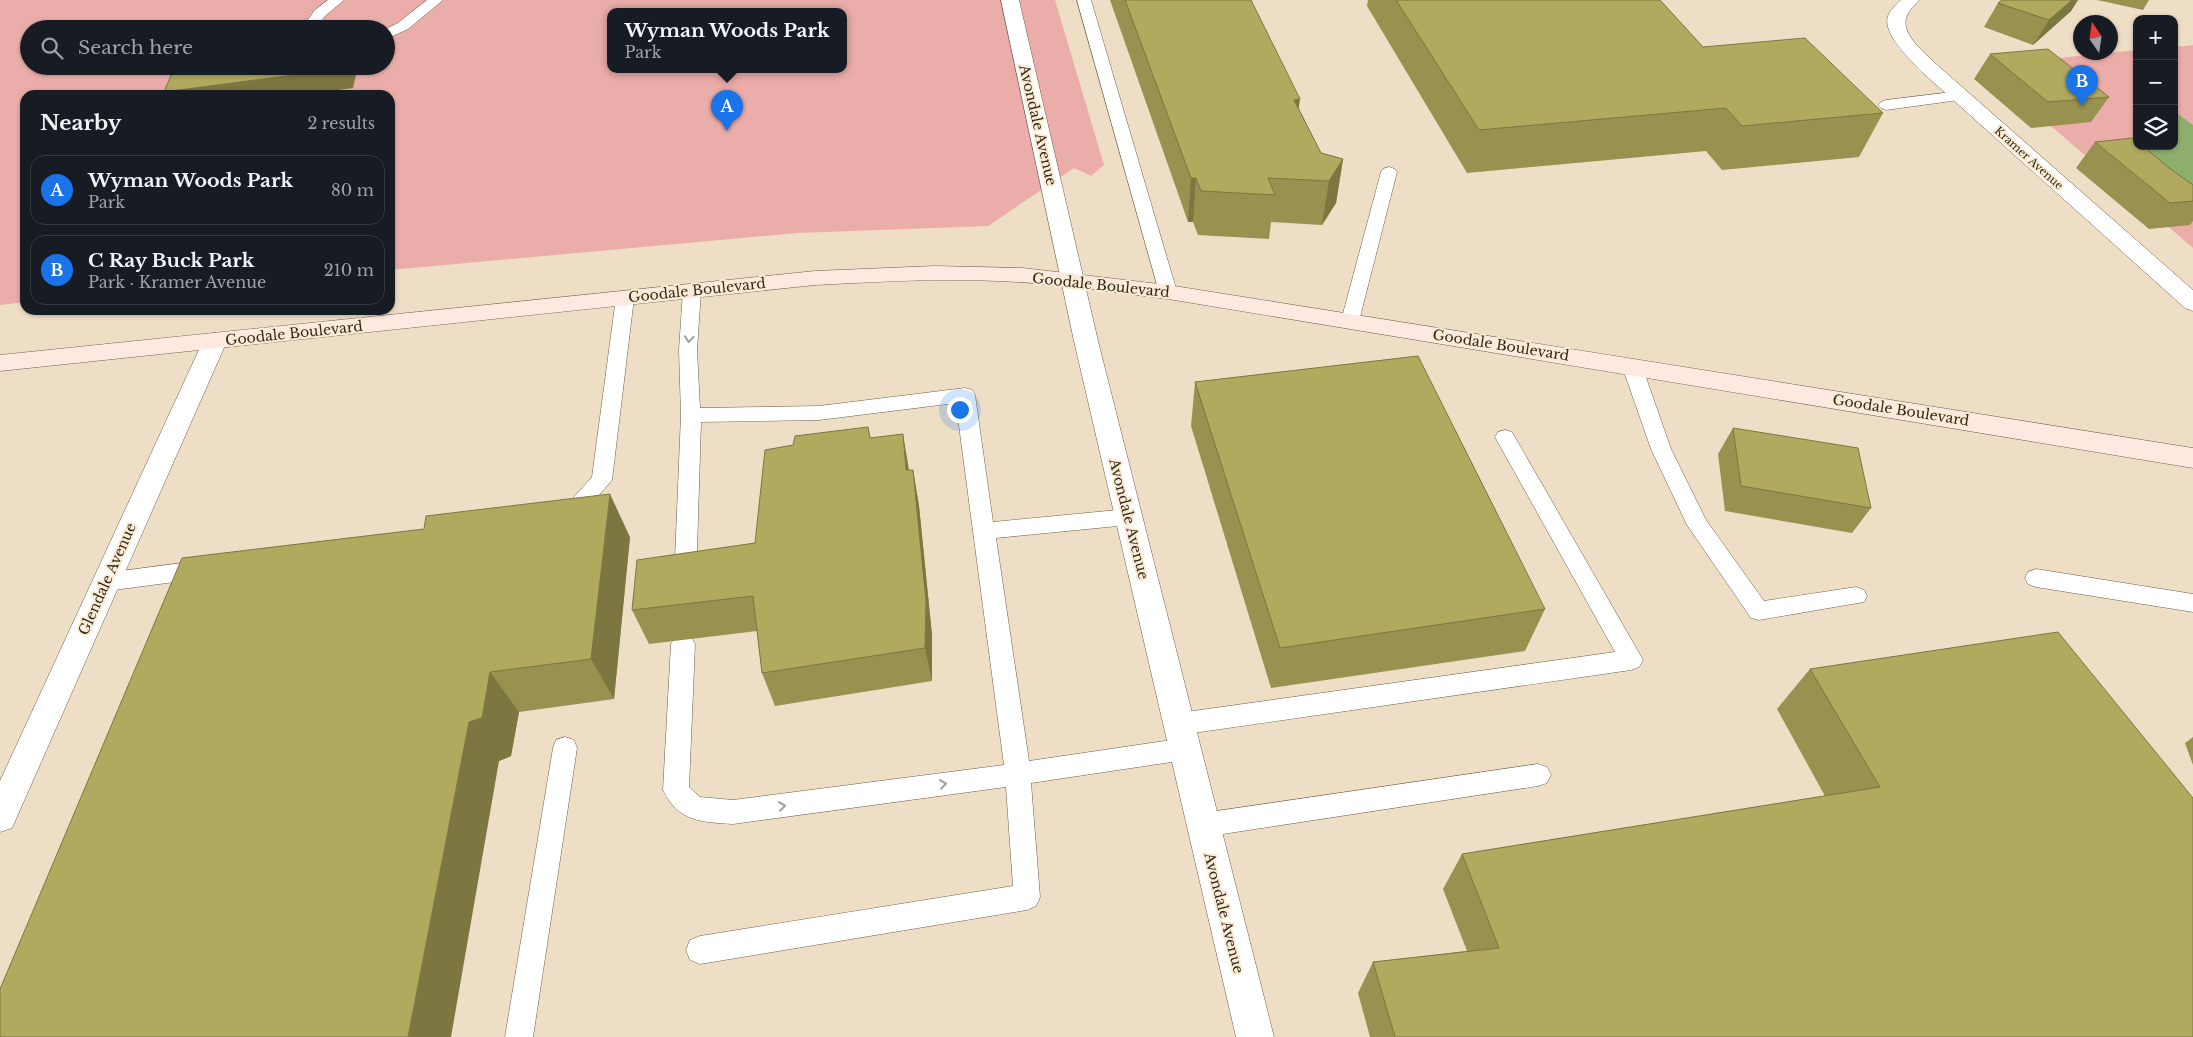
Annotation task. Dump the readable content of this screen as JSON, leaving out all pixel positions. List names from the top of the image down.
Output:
{
  "streets": {
    "main road": ["Goodale Boulevard"],
    "street": ["Avondale Avenue", "Kramer Avenue", "Glendale Avenue"]
  },
  "crossings": [
    ["Avondale Avenue", "Goodale Boulevard"],
    ["Goodale Boulevard", "Glendale Avenue"]
  ],
  "north": "top",
  "page": {
    "popup": ["Wyman Woods Park", "Park"],
    "map_buttons": ["+", "−"],
    "search": "Search here",
    "pins": ["B", "A"],
    "heading": ["Nearby", "2 results"],
    "list": [
      {
        "mark": "A",
        "name": "Wyman Woods Park",
        "note": "Park",
        "value": "80 m"
      },
      {
        "mark": "B",
        "name": "C Ray Buck Park",
        "note": "Park · Kramer Avenue",
        "value": "210 m"
      }
    ]
  }
}
